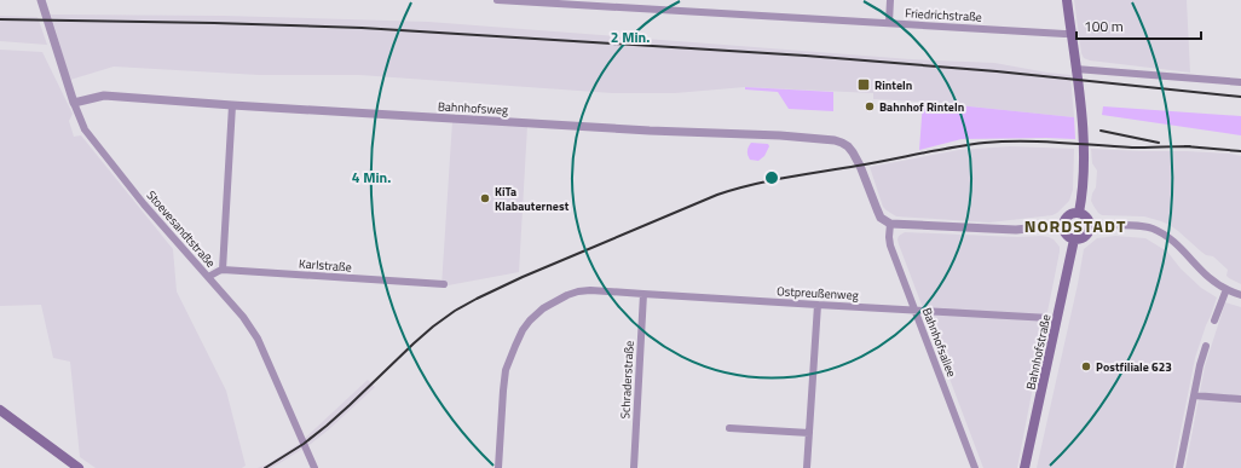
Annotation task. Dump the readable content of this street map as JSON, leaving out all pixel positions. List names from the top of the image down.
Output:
{
  "streets": {
    "main road": ["Bahnhofstraße"],
    "street": [
      "Friedrichstraße",
      "Bahnhofsweg",
      "Stoevesandtstraße",
      "Karlstraße",
      "Ostpreußenweg",
      "Bahnhofsallee",
      "Schraderstraße"
    ]
  },
  "crossings": [
    ["Bahnhofsweg", "Stoevesandtstraße"],
    ["Bahnhofsweg", "Bahnhofsallee"],
    ["Ostpreußenweg", "Bahnhofsallee"],
    ["Ostpreußenweg", "Bahnhofstraße"],
    ["Ostpreußenweg", "Schraderstraße"]
  ],
  "districts": ["NORDSTADT"],
  "places": {
    "transit": ["Rinteln"],
    "other": ["Bahnhof Rinteln", "KiTa Klabauternest", "Postfiliale 623"]
  },
  "scale_bar": "100 m",
  "rings": ["2 Min.", "4 Min."]
}
